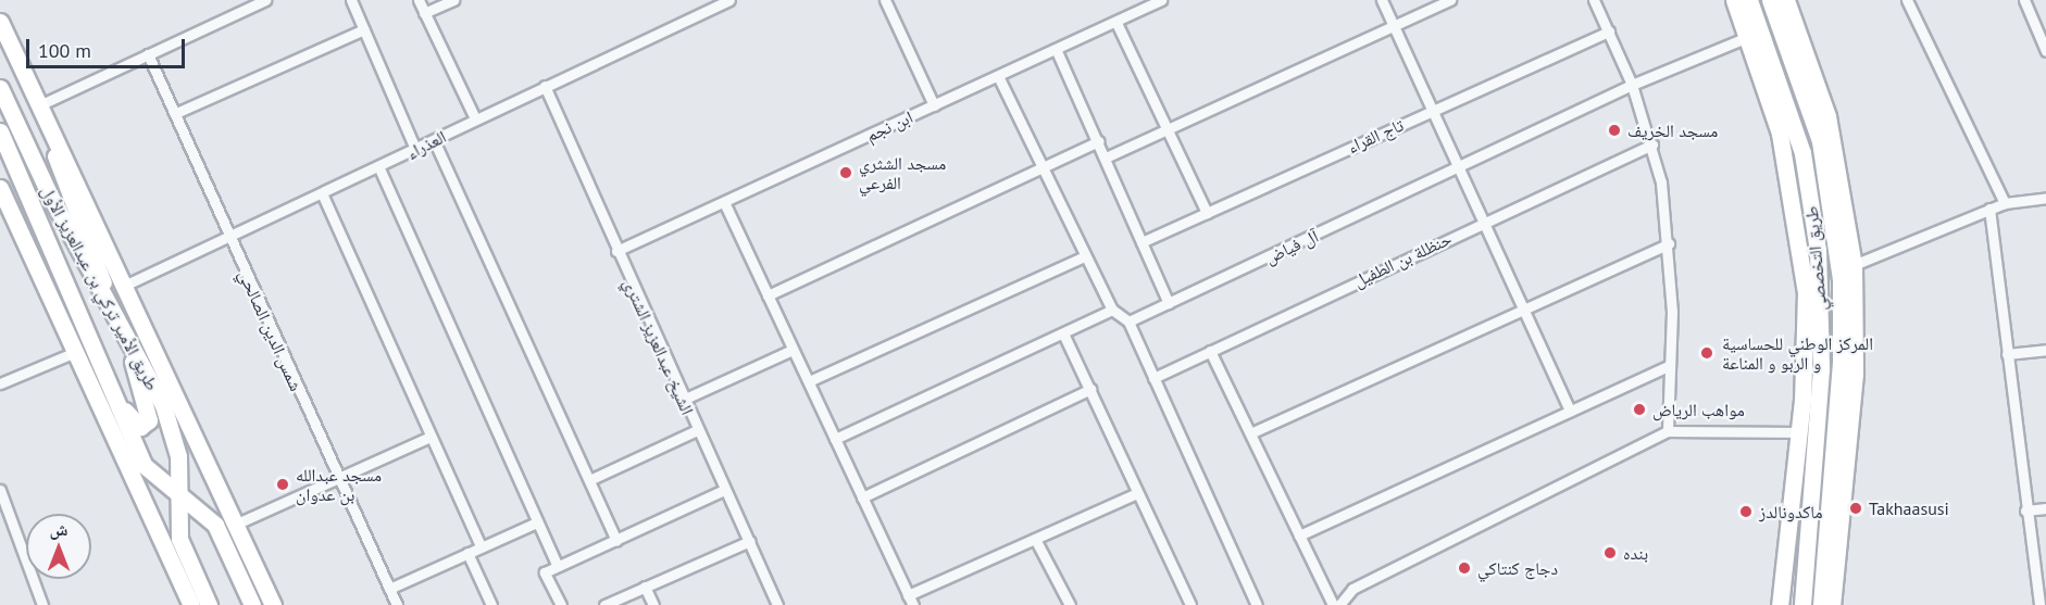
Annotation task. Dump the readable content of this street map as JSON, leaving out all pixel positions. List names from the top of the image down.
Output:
{
  "streets": {
    "main road": ["طريق التخصصي", "طريق الأمير تركي بن عبدالعزيز الأول"],
    "street": [
      "ابن نجم",
      "تاج القراء",
      "العذراء",
      "آل فياض",
      "حنظلة بن الطفيل",
      "شمس الدين الصالحي",
      "الشيخ عبدالعزيز الشتري"
    ]
  },
  "crossings": [
    ["ابن نجم", "الشيخ عبدالعزيز الشتري"],
    ["العذراء", "شمس الدين الصالحي"],
    ["العذراء", "الشيخ عبدالعزيز الشتري"]
  ],
  "places": [
    "مسجد الخريف",
    "مسجد الشثري الفرعي",
    "المركز الوطني للحساسية و الربو و المناعة",
    "مواهب الرياض",
    "مسجد عبدالله بن عدوان",
    "Takhaasusi",
    "ماكدونالدز",
    "بنده",
    "دجاج كنتاكي"
  ],
  "scale_bar": "100 m",
  "north": "top"
}
